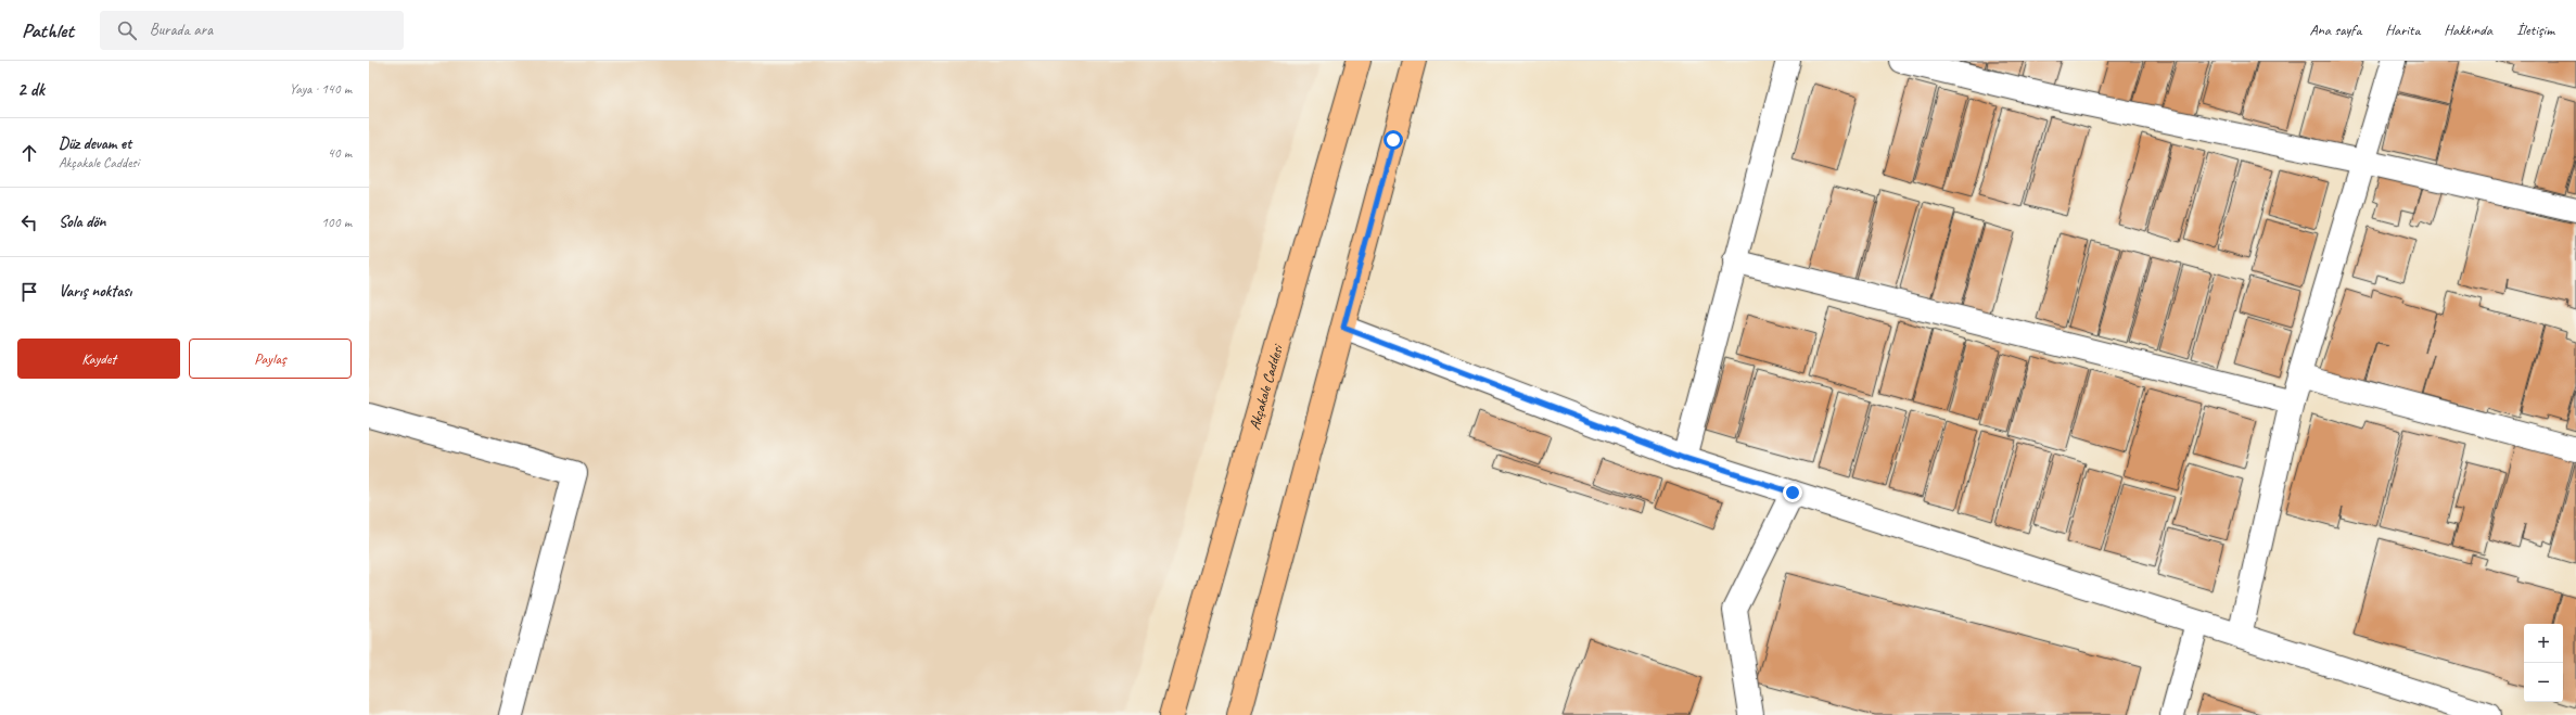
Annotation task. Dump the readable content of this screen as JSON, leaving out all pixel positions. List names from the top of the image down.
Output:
{
  "streets": {
    "main road": ["Akçakale Caddesi"]
  },
  "page": {
    "header": "Pathlet",
    "search": "Burada ara",
    "nav": [
      "Ana sayfa",
      "Harita",
      "Hakkında",
      "İletişim"
    ],
    "heading": ["2 dk", "Yaya · 140 m"],
    "list": [
      ["Düz devam et", "Akçakale Caddesi", "40 m"],
      ["Sola dön", "100 m"],
      "Varış noktası"
    ],
    "buttons": ["Kaydet", "Paylaş"],
    "map_buttons": ["+", "−"]
  }
}
